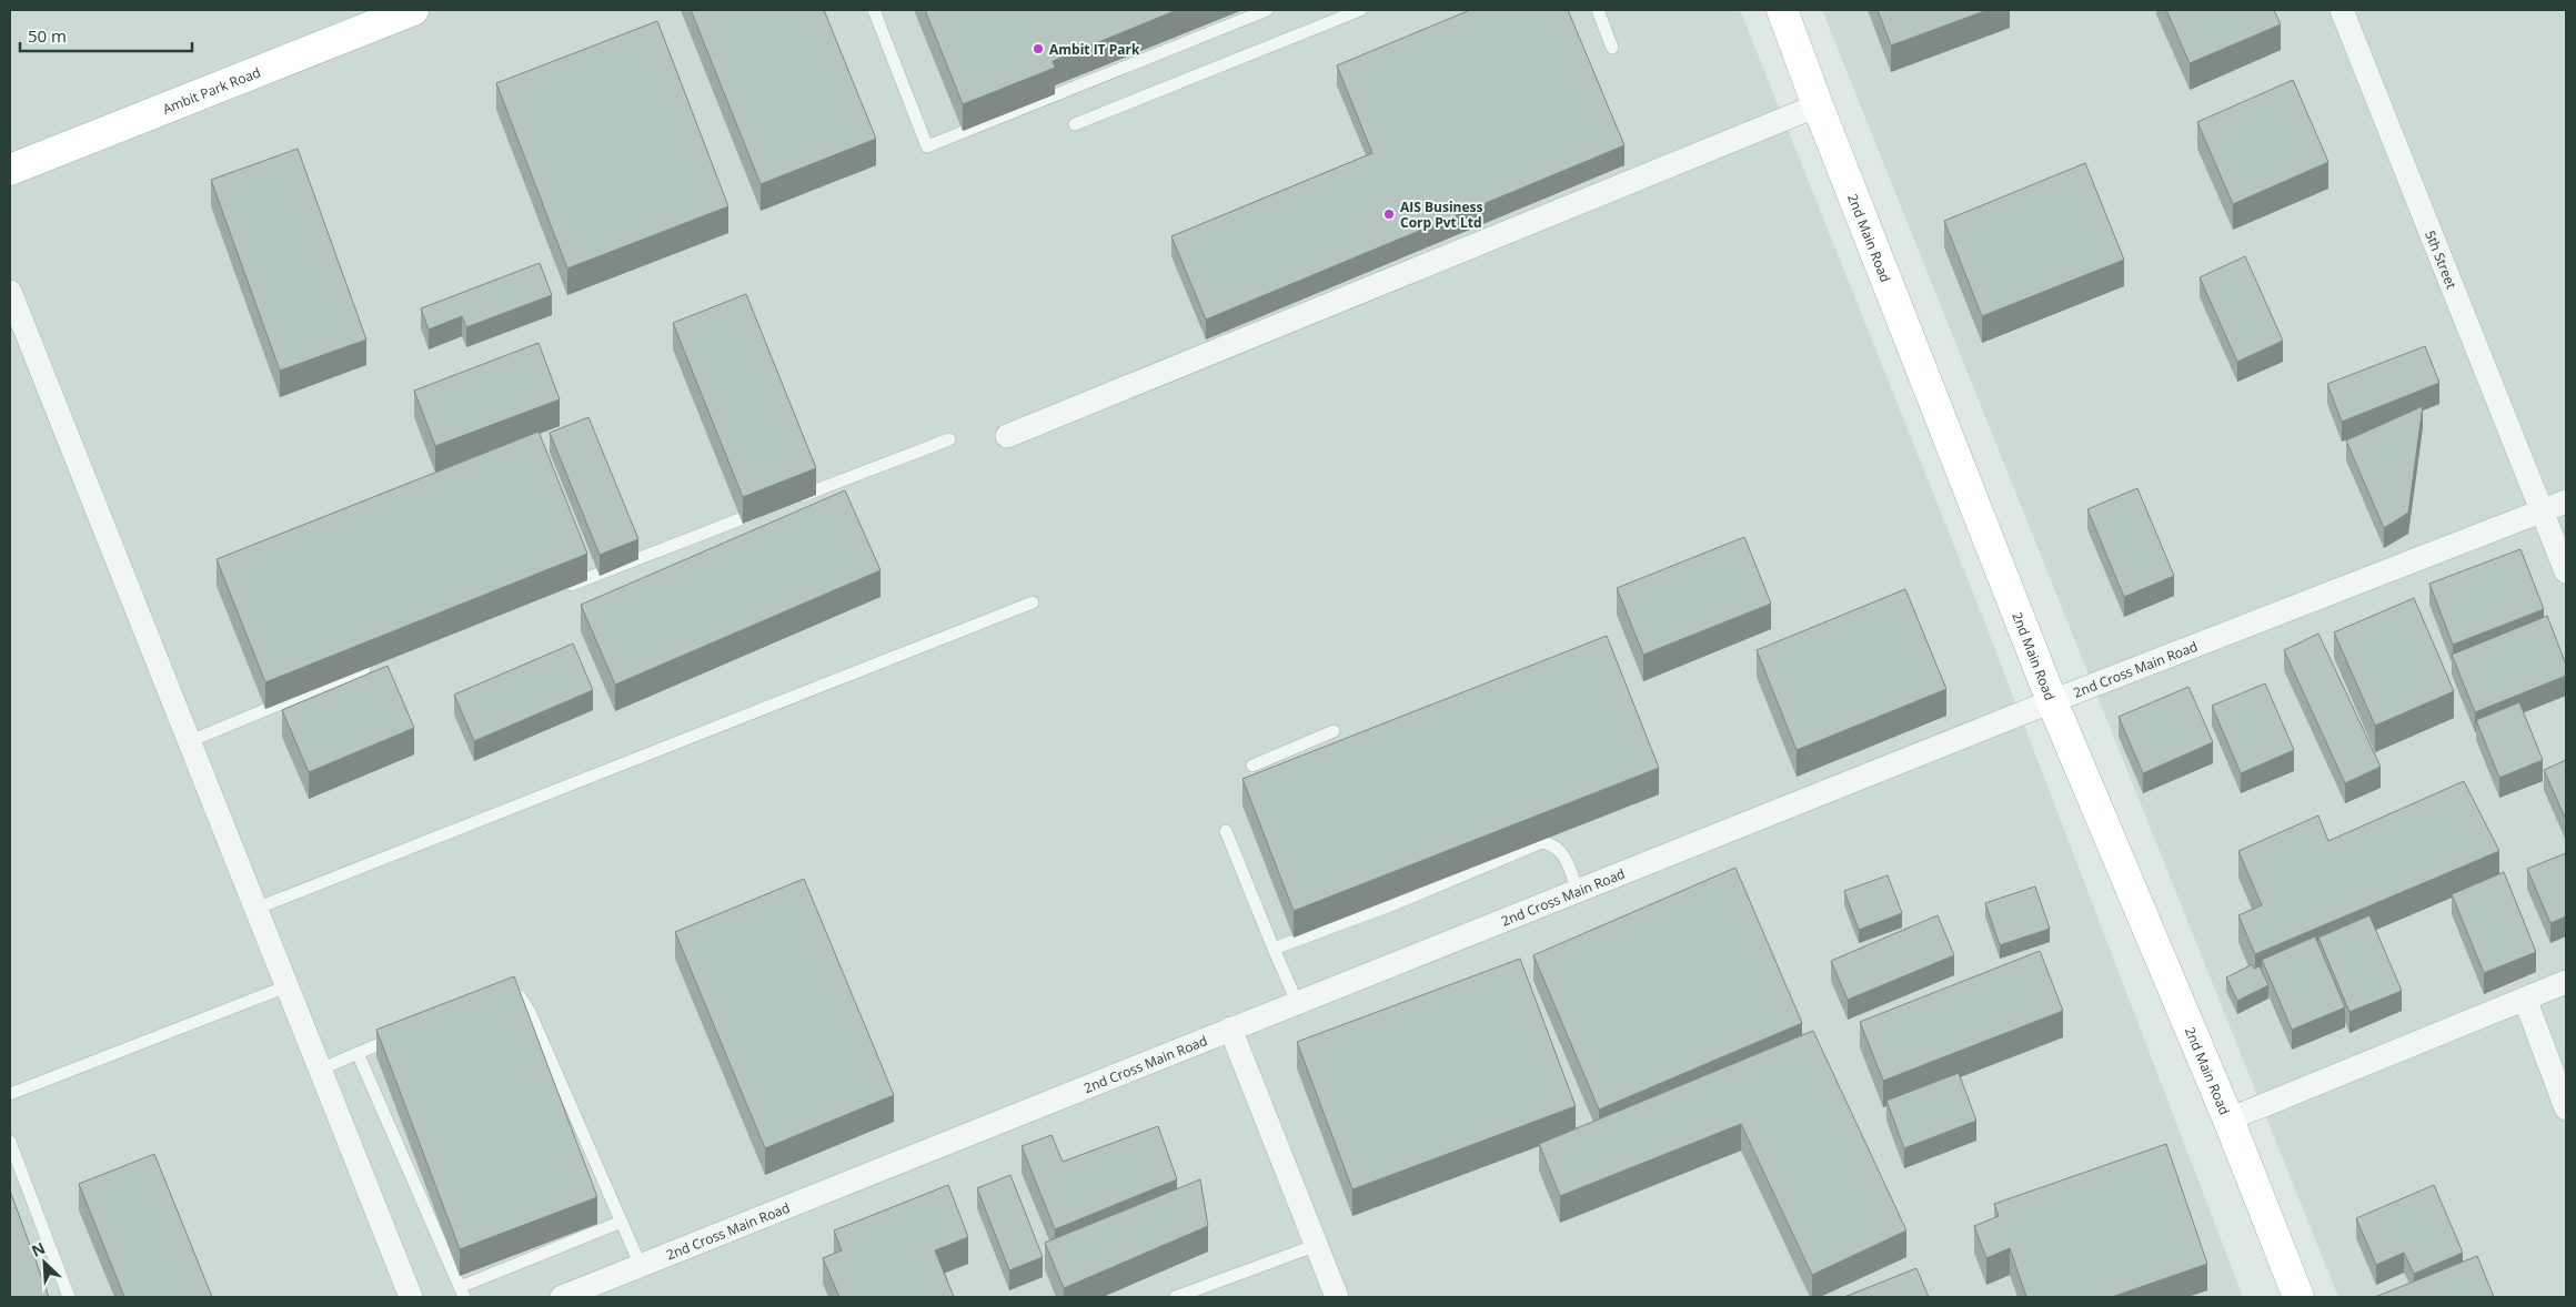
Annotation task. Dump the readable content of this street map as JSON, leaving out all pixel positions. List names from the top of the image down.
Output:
{
  "streets": {
    "main road": ["Ambit Park Road", "2nd Main Road"],
    "street": ["5th Street", "2nd Cross Main Road"]
  },
  "crossings": [
    ["2nd Main Road", "2nd Cross Main Road"],
    ["5th Street", "2nd Cross Main Road"]
  ],
  "places": ["Ambit IT Park", "AIS Business Corp Pvt Ltd"],
  "scale_bar": "50 m",
  "north": "top left"
}
